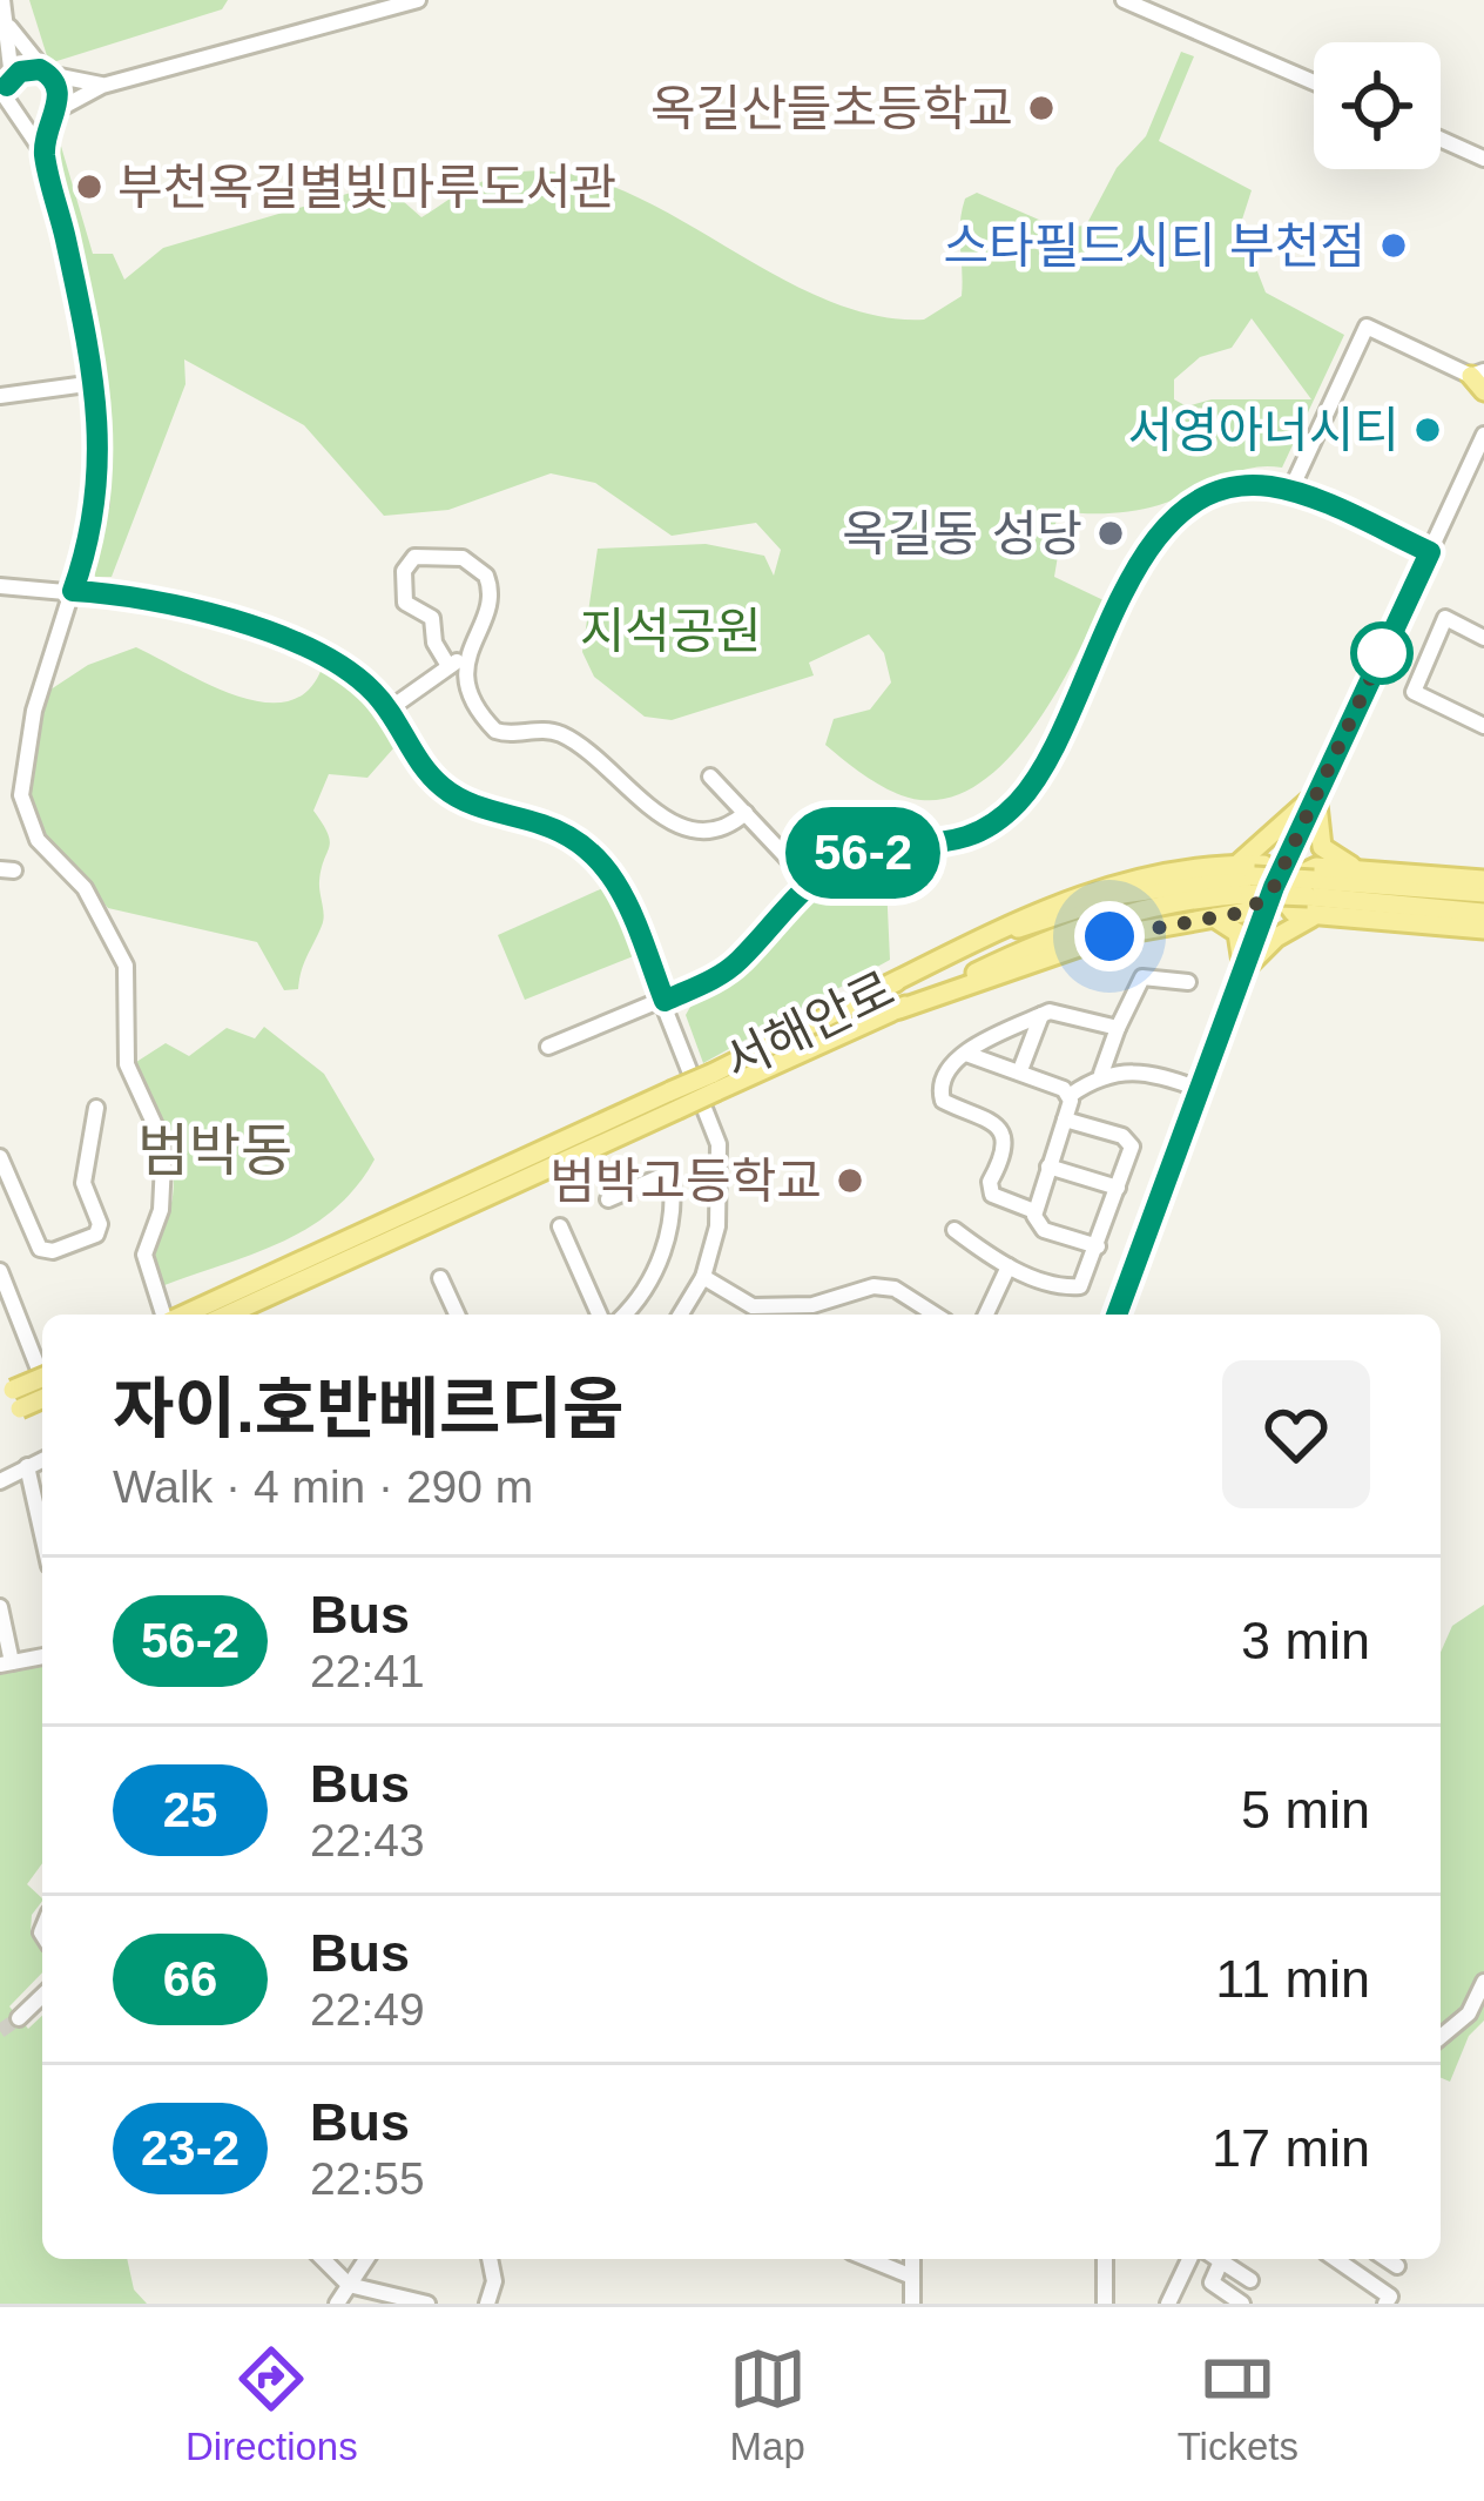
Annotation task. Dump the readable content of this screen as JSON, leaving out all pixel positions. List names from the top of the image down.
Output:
{
  "streets": {
    "main road": ["서해안로"]
  },
  "districts": ["범박동"],
  "parks": ["지석공원"],
  "places": [
    "옥길산들초등학교",
    "부천옥길별빛마루도서관",
    "스타필드시티 부천점",
    "서영아너시티",
    "옥길동 성당",
    "범박고등학교"
  ],
  "lines": ["bus line 56-2"],
  "page": {
    "on_map": "56-2",
    "heading": ["자이.호반베르디움", "Walk · 4 min · 290 m"],
    "list": [
      {
        "mark": "56-2",
        "name": "Bus",
        "note": "22:41",
        "value": "3 min"
      },
      {
        "mark": "25",
        "name": "Bus",
        "note": "22:43",
        "value": "5 min"
      },
      {
        "mark": "66",
        "name": "Bus",
        "note": "22:49",
        "value": "11 min"
      },
      {
        "mark": "23-2",
        "name": "Bus",
        "note": "22:55",
        "value": "17 min"
      }
    ],
    "tabs": ["Directions", "Map", "Tickets"]
  }
}
